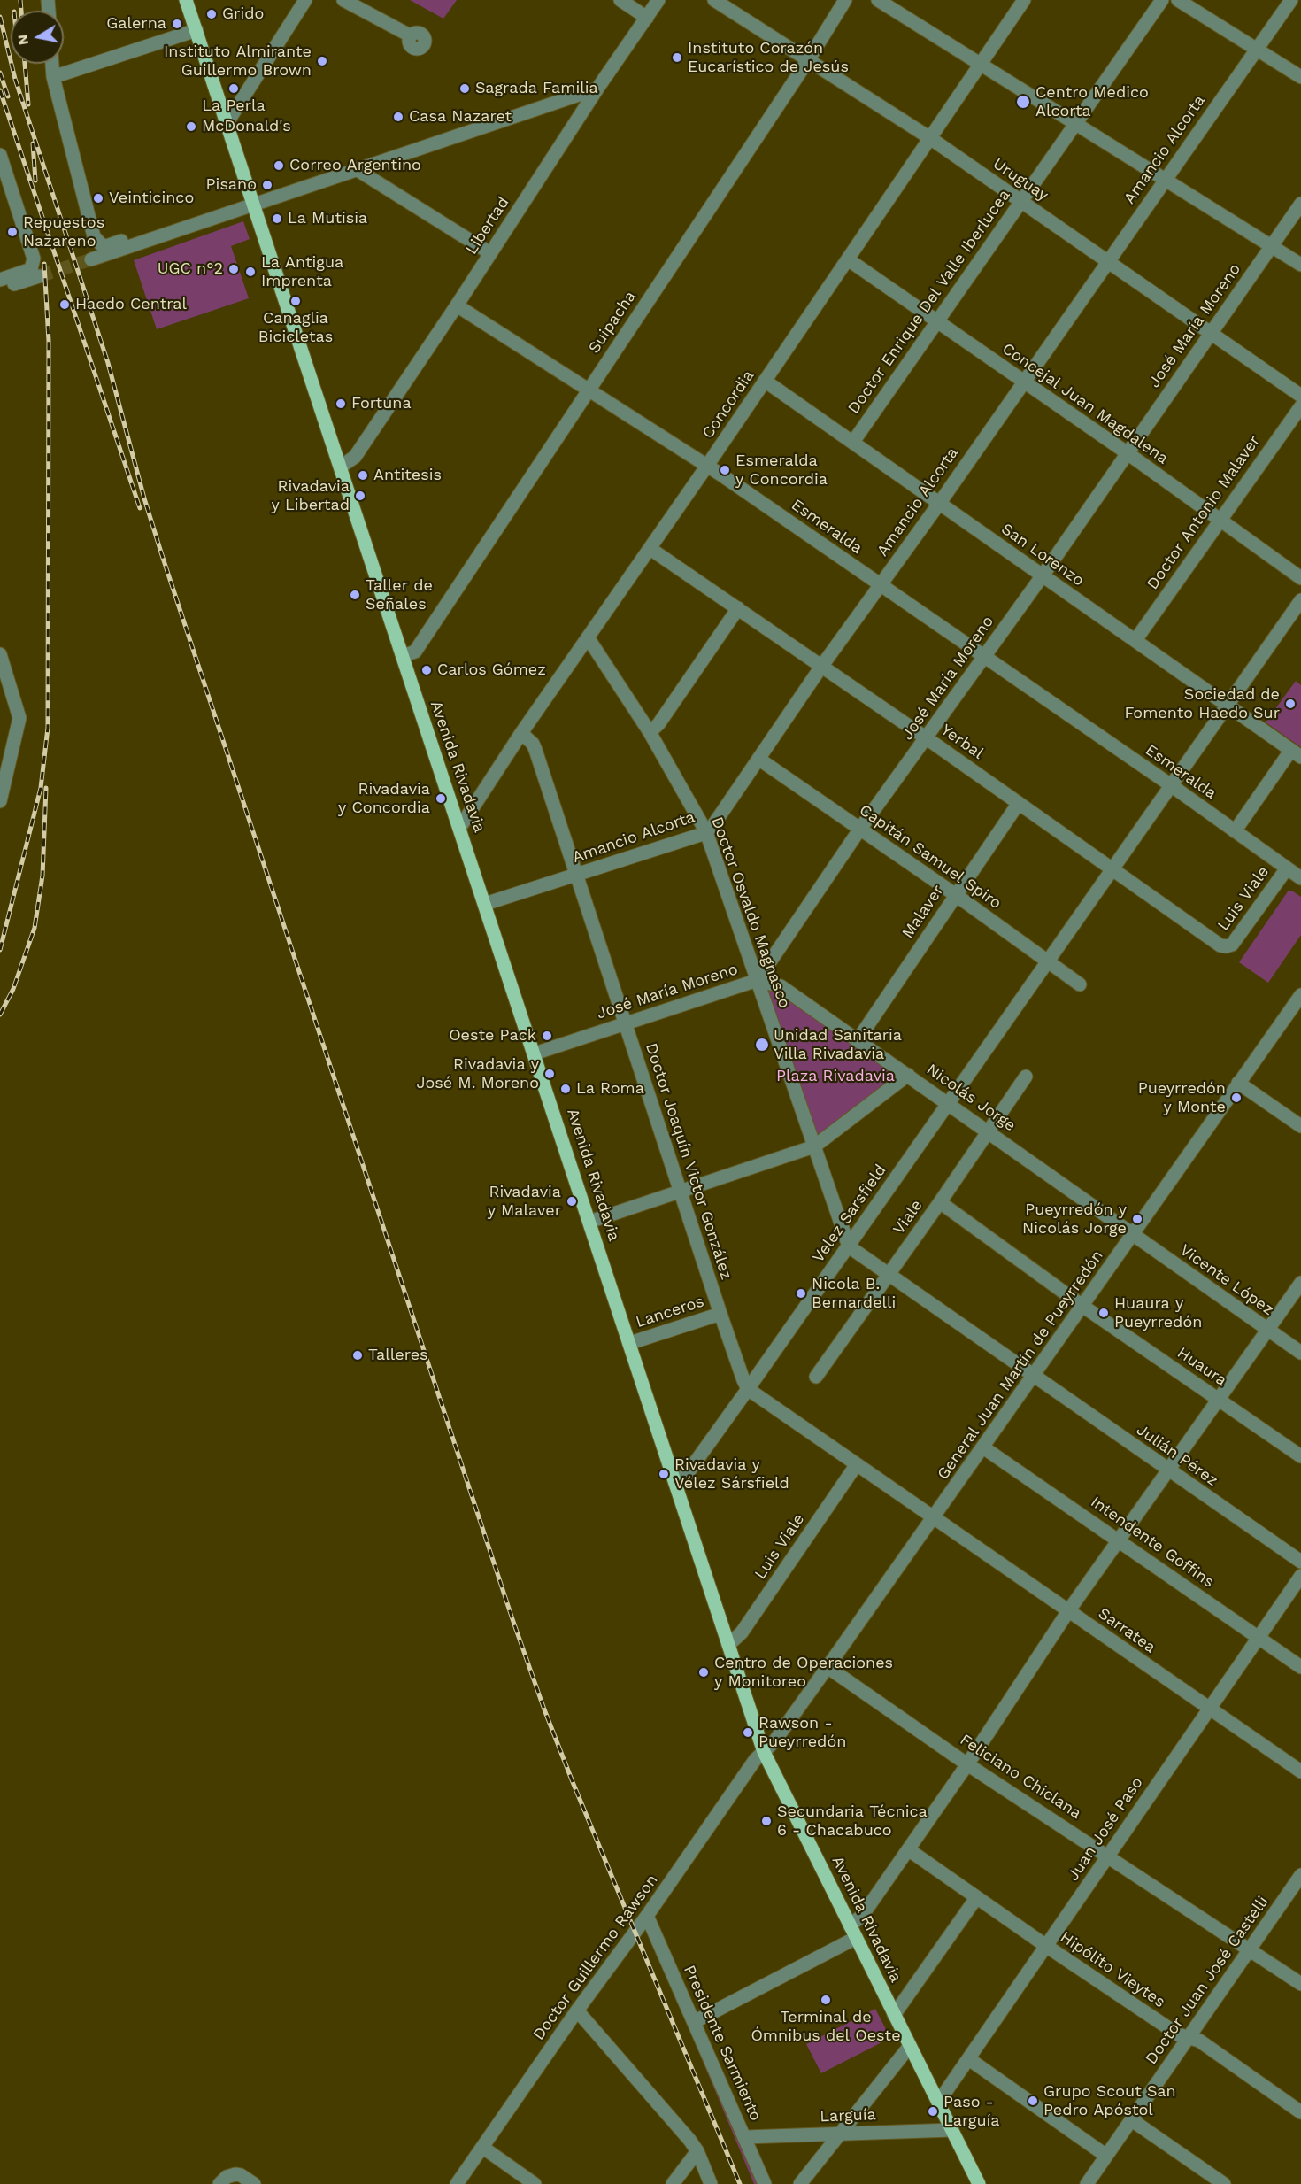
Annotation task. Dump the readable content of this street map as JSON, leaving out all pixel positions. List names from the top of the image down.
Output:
{
  "streets": {
    "main road": ["Avenida Rivadavia"],
    "street": [
      "Amancio Alcorta",
      "Uruguay",
      "Libertad",
      "Doctor Enrique Del Valle Iberlucea",
      "Suipacha",
      "José María Moreno",
      "Concejal Juan Magdalena",
      "Concordia",
      "Doctor Antonio Malaver",
      "Esmeralda",
      "San Lorenzo",
      "Yerbal",
      "Capitán Samuel Spiro",
      "Luis Viale",
      "Malaver",
      "Doctor Osvaldo Magnasco",
      "Nicolás Jorge",
      "Doctor Joaquín Victor González",
      "Velez Sarsfield",
      "Viale",
      "Vicente López",
      "Lanceros",
      "General Juan Martín de Pueyrredón",
      "Huaura",
      "Julián Pérez",
      "Intendente Goffins",
      "Sarratea",
      "Feliciano Chiclana",
      "Juan José Paso",
      "Doctor Guillermo Rawson",
      "Hipólito Vieytes",
      "Doctor Juan José Castelli",
      "Presidente Sarmiento",
      "Larguía"
    ]
  },
  "crossings": [
    ["Amancio Alcorta", "Uruguay"],
    ["Amancio Alcorta", "Concejal Juan Magdalena"],
    ["Amancio Alcorta", "Esmeralda"],
    ["Amancio Alcorta", "San Lorenzo"],
    ["Amancio Alcorta", "Yerbal"],
    ["Amancio Alcorta", "Avenida Rivadavia"],
    ["Amancio Alcorta", "Capitán Samuel Spiro"],
    ["Amancio Alcorta", "Doctor Osvaldo Magnasco"],
    ["Amancio Alcorta", "Doctor Joaquín Victor González"],
    ["Uruguay", "Doctor Enrique Del Valle Iberlucea"],
    ["Uruguay", "Suipacha"],
    ["Uruguay", "José María Moreno"],
    ["Uruguay", "Concordia"],
    ["Libertad", "Esmeralda"],
    ["Libertad", "Avenida Rivadavia"],
    ["Doctor Enrique Del Valle Iberlucea", "Concejal Juan Magdalena"],
    ["Doctor Enrique Del Valle Iberlucea", "San Lorenzo"],
    ["Suipacha", "Esmeralda"],
    ["Suipacha", "Avenida Rivadavia"],
    ["José María Moreno", "Concejal Juan Magdalena"],
    ["José María Moreno", "Esmeralda"],
    ["José María Moreno", "San Lorenzo"],
    ["José María Moreno", "Yerbal"],
    ["José María Moreno", "Avenida Rivadavia"],
    ["José María Moreno", "Capitán Samuel Spiro"],
    ["José María Moreno", "Doctor Osvaldo Magnasco"],
    ["José María Moreno", "Nicolás Jorge"],
    ["José María Moreno", "Doctor Joaquín Victor González"],
    ["Concejal Juan Magdalena", "Concordia"],
    ["Concejal Juan Magdalena", "Doctor Antonio Malaver"],
    ["Concordia", "Esmeralda"],
    ["Concordia", "San Lorenzo"],
    ["Concordia", "Yerbal"],
    ["Concordia", "Avenida Rivadavia"],
    ["Concordia", "Doctor Osvaldo Magnasco"],
    ["Concordia", "Doctor Joaquín Victor González"],
    ["Doctor Antonio Malaver", "San Lorenzo"],
    ["Esmeralda", "Luis Viale"],
    ["Esmeralda", "Velez Sarsfield"],
    ["San Lorenzo", "Velez Sarsfield"],
    ["Yerbal", "Luis Viale"],
    ["Yerbal", "Malaver"],
    ["Yerbal", "Velez Sarsfield"],
    ["Avenida Rivadavia", "Luis Viale"],
    ["Avenida Rivadavia", "Velez Sarsfield"],
    ["Avenida Rivadavia", "Lanceros"],
    ["Avenida Rivadavia", "General Juan Martín de Pueyrredón"],
    ["Avenida Rivadavia", "Juan José Paso"],
    ["Avenida Rivadavia", "Doctor Guillermo Rawson"],
    ["Avenida Rivadavia", "Larguía"],
    ["Capitán Samuel Spiro", "Malaver"],
    ["Capitán Samuel Spiro", "Velez Sarsfield"],
    ["Malaver", "Nicolás Jorge"],
    ["Doctor Osvaldo Magnasco", "Nicolás Jorge"],
    ["Doctor Osvaldo Magnasco", "Velez Sarsfield"],
    ["Nicolás Jorge", "Velez Sarsfield"],
    ["Nicolás Jorge", "Viale"],
    ["Nicolás Jorge", "Vicente López"],
    ["Nicolás Jorge", "General Juan Martín de Pueyrredón"],
    ["Doctor Joaquín Victor González", "Velez Sarsfield"],
    ["Doctor Joaquín Victor González", "Lanceros"],
    ["Viale", "Huaura"],
    ["Vicente López", "General Juan Martín de Pueyrredón"],
    ["General Juan Martín de Pueyrredón", "Huaura"],
    ["General Juan Martín de Pueyrredón", "Julián Pérez"],
    ["General Juan Martín de Pueyrredón", "Intendente Goffins"],
    ["General Juan Martín de Pueyrredón", "Sarratea"],
    ["General Juan Martín de Pueyrredón", "Feliciano Chiclana"],
    ["General Juan Martín de Pueyrredón", "Doctor Guillermo Rawson"],
    ["Intendente Goffins", "Juan José Paso"],
    ["Sarratea", "Juan José Paso"],
    ["Feliciano Chiclana", "Juan José Paso"],
    ["Feliciano Chiclana", "Doctor Juan José Castelli"],
    ["Juan José Paso", "Hipólito Vieytes"],
    ["Doctor Guillermo Rawson", "Presidente Sarmiento"],
    ["Hipólito Vieytes", "Doctor Juan José Castelli"],
    ["Presidente Sarmiento", "Larguía"]
  ],
  "parks": ["Plaza Rivadavia"],
  "places": [
    "Grido",
    "Galerna",
    "Instituto Corazón Eucarístico de Jesús",
    "Instituto Almirante Guillermo Brown",
    "La Perla",
    "Sagrada Familia",
    "Centro Medico Alcorta",
    "Casa Nazaret",
    "McDonald's",
    "Correo Argentino",
    "Pisano",
    "Veinticinco",
    "La Mutisia",
    "Repuestos Nazareno",
    "UGC n°2",
    "La Antigua Imprenta",
    "Canaglia Bicicletas",
    "Haedo Central",
    "Fortuna",
    "Esmeralda y Concordia",
    "Antitesis",
    "Rivadavia y Libertad",
    "Taller de Señales",
    "Carlos Gómez",
    "Sociedad de Fomento Haedo Sur",
    "Rivadavia y Concordia",
    "Oeste Pack",
    "Unidad Sanitaria Villa Rivadavia",
    "Rivadavia y José M. Moreno",
    "La Roma",
    "Pueyrredón y Monte",
    "Rivadavia y Malaver",
    "Pueyrredón y Nicolás Jorge",
    "Nicola B. Bernardelli",
    "Huaura y Pueyrredón",
    "Talleres",
    "Rivadavia y Vélez Sársfield",
    "Centro de Operaciones y Monitoreo",
    "Rawson - Pueyrredón",
    "Secundaria Técnica 6 - Chacabuco",
    "Terminal de Ómnibus del Oeste",
    "Grupo Scout San Pedro Apóstol",
    "Paso - Larguía"
  ],
  "north": "left"
}
